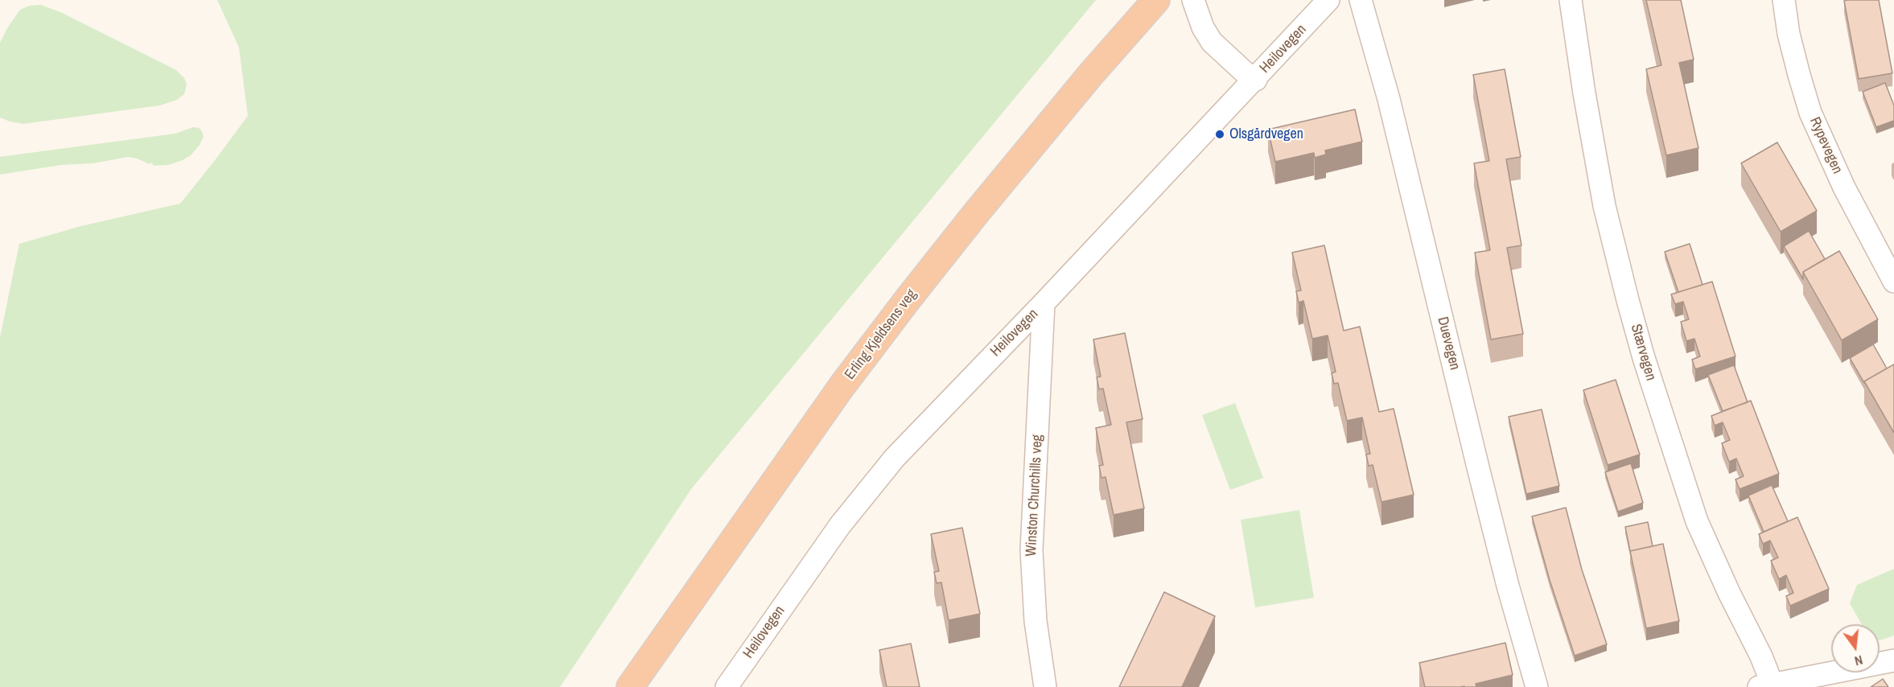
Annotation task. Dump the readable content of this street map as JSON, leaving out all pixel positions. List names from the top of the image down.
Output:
{
  "streets": {
    "highway": ["Erling Kjeldsens veg"],
    "street": [
      "Heilovegen",
      "Rypevegen",
      "Duevegen",
      "Stærvegen",
      "Winston Churchills veg"
    ]
  },
  "crossings": [
    ["Heilovegen", "Winston Churchills veg"]
  ],
  "places": ["Olsgårdvegen"],
  "north": "bottom"
}
